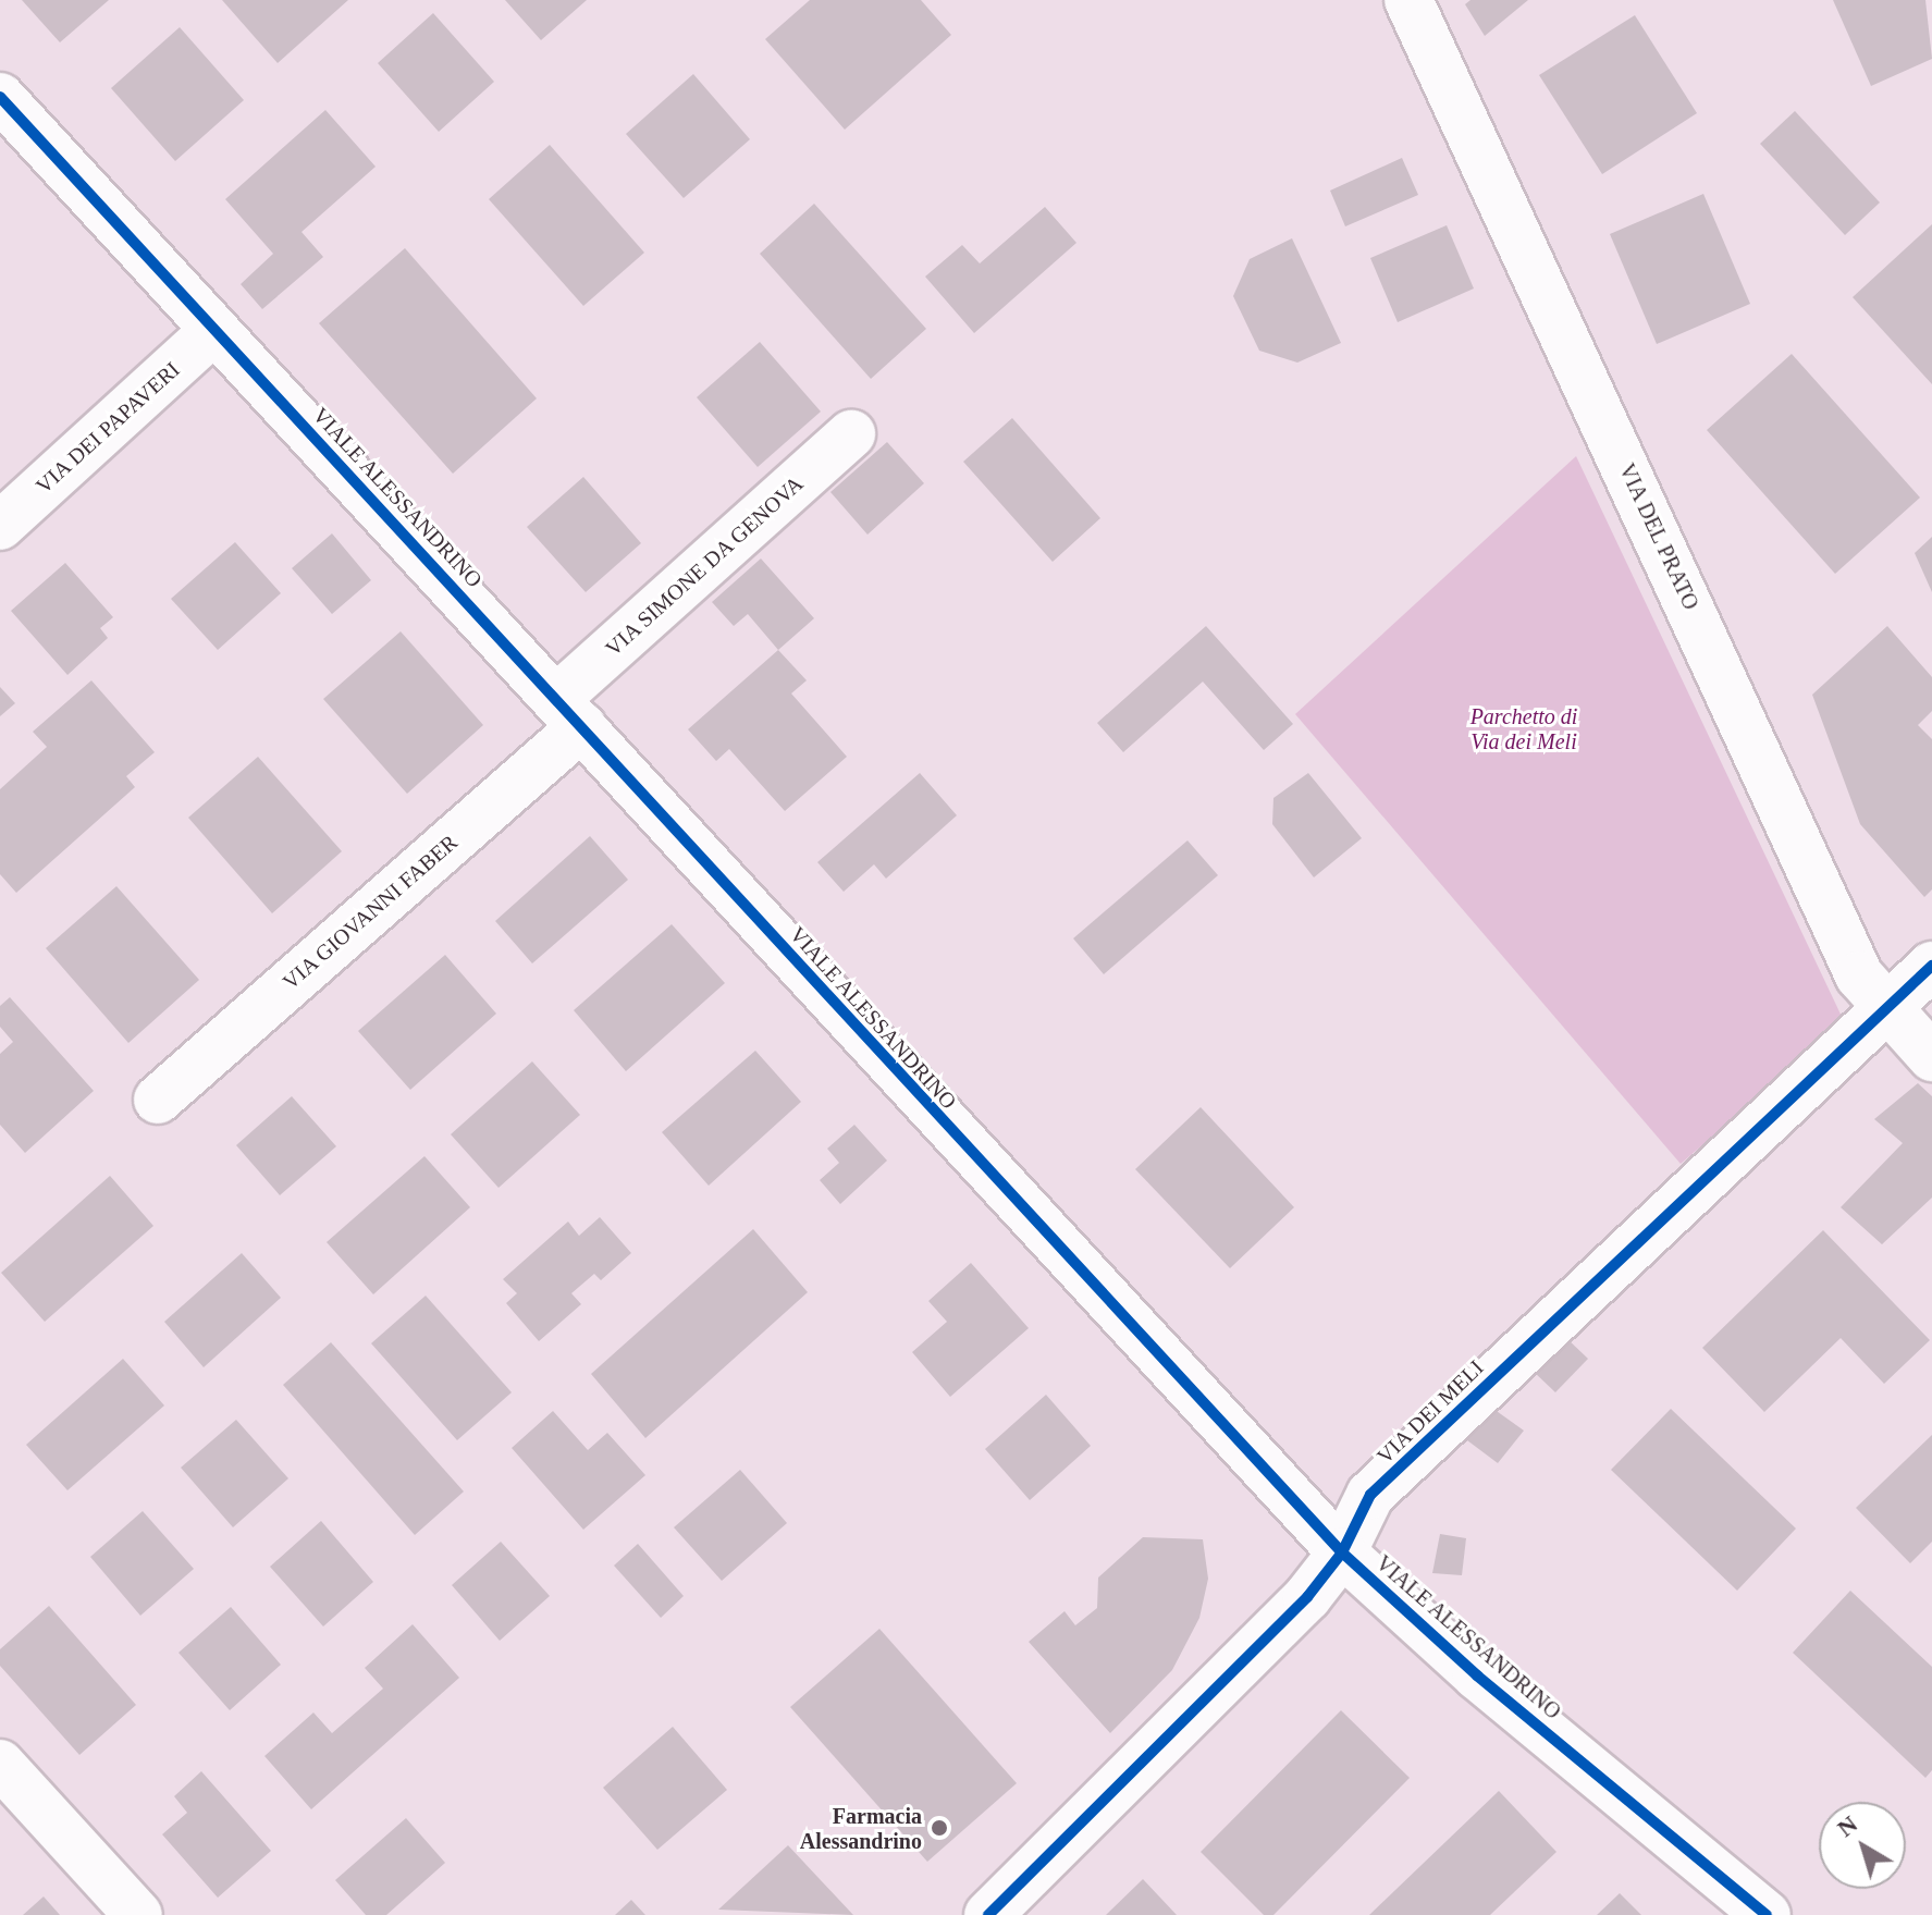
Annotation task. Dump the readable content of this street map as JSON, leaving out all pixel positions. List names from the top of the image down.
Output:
{
  "streets": {
    "street": [
      "VIA DEI PAPAVERI",
      "VIALE ALESSANDRINO",
      "VIA DEL PRATO",
      "VIA SIMONE DA GENOVA",
      "VIA GIOVANNI FABER",
      "VIA DEI MELI"
    ]
  },
  "crossings": [
    ["VIA DEI PAPAVERI", "VIALE ALESSANDRINO"],
    ["VIALE ALESSANDRINO", "VIA SIMONE DA GENOVA"],
    ["VIALE ALESSANDRINO", "VIA GIOVANNI FABER"],
    ["VIALE ALESSANDRINO", "VIA DEI MELI"],
    ["VIA DEL PRATO", "VIA DEI MELI"],
    ["VIA SIMONE DA GENOVA", "VIA GIOVANNI FABER"]
  ],
  "parks": ["Parchetto di Via dei Meli"],
  "places": ["Farmacia Alessandrino"],
  "north": "top left"
}
